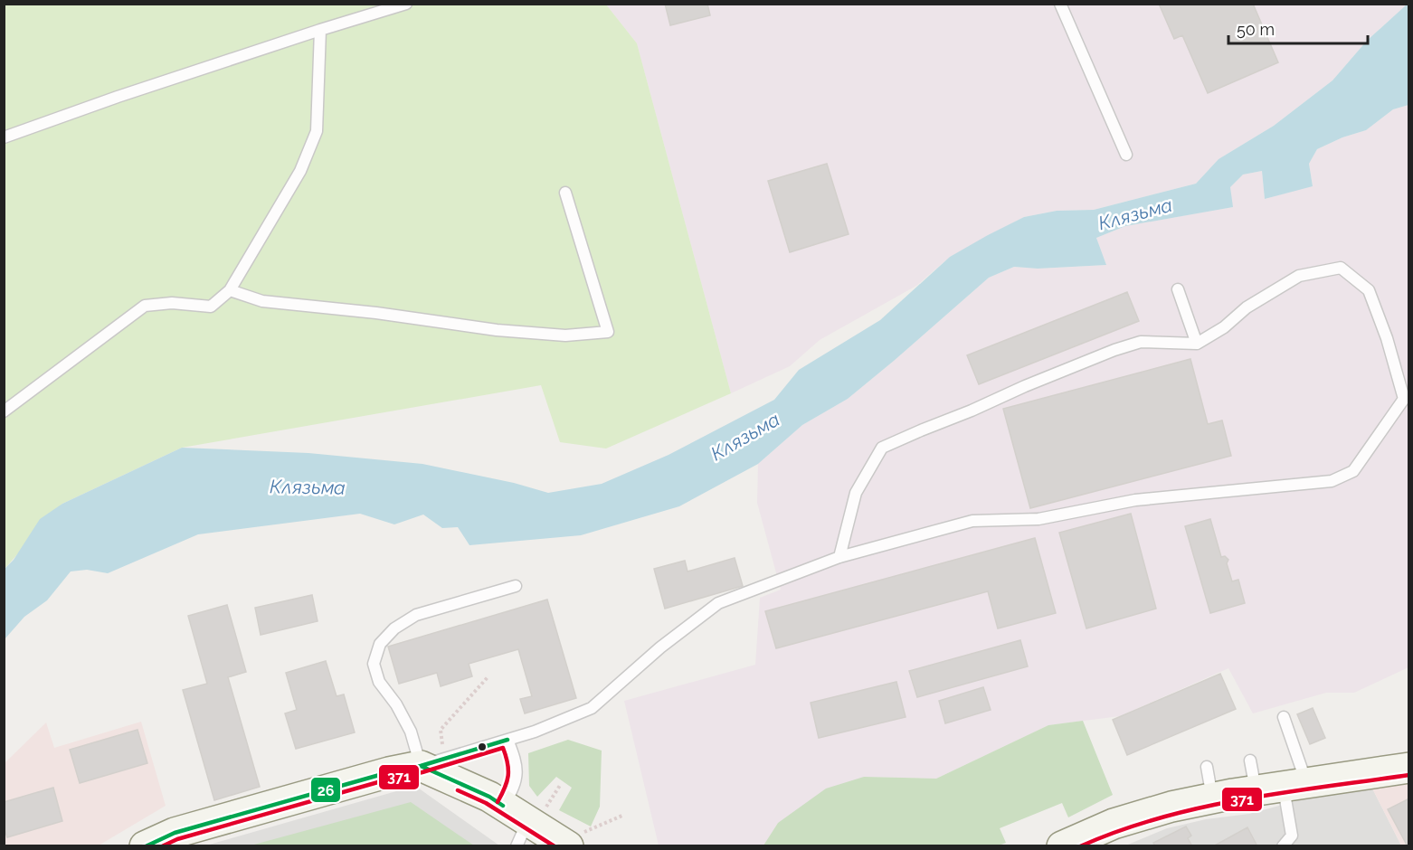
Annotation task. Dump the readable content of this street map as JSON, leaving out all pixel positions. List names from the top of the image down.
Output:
{
  "water": ["Клязьма"],
  "lines": ["transit line 26", "transit line 371"],
  "scale_bar": "50 m"
}
